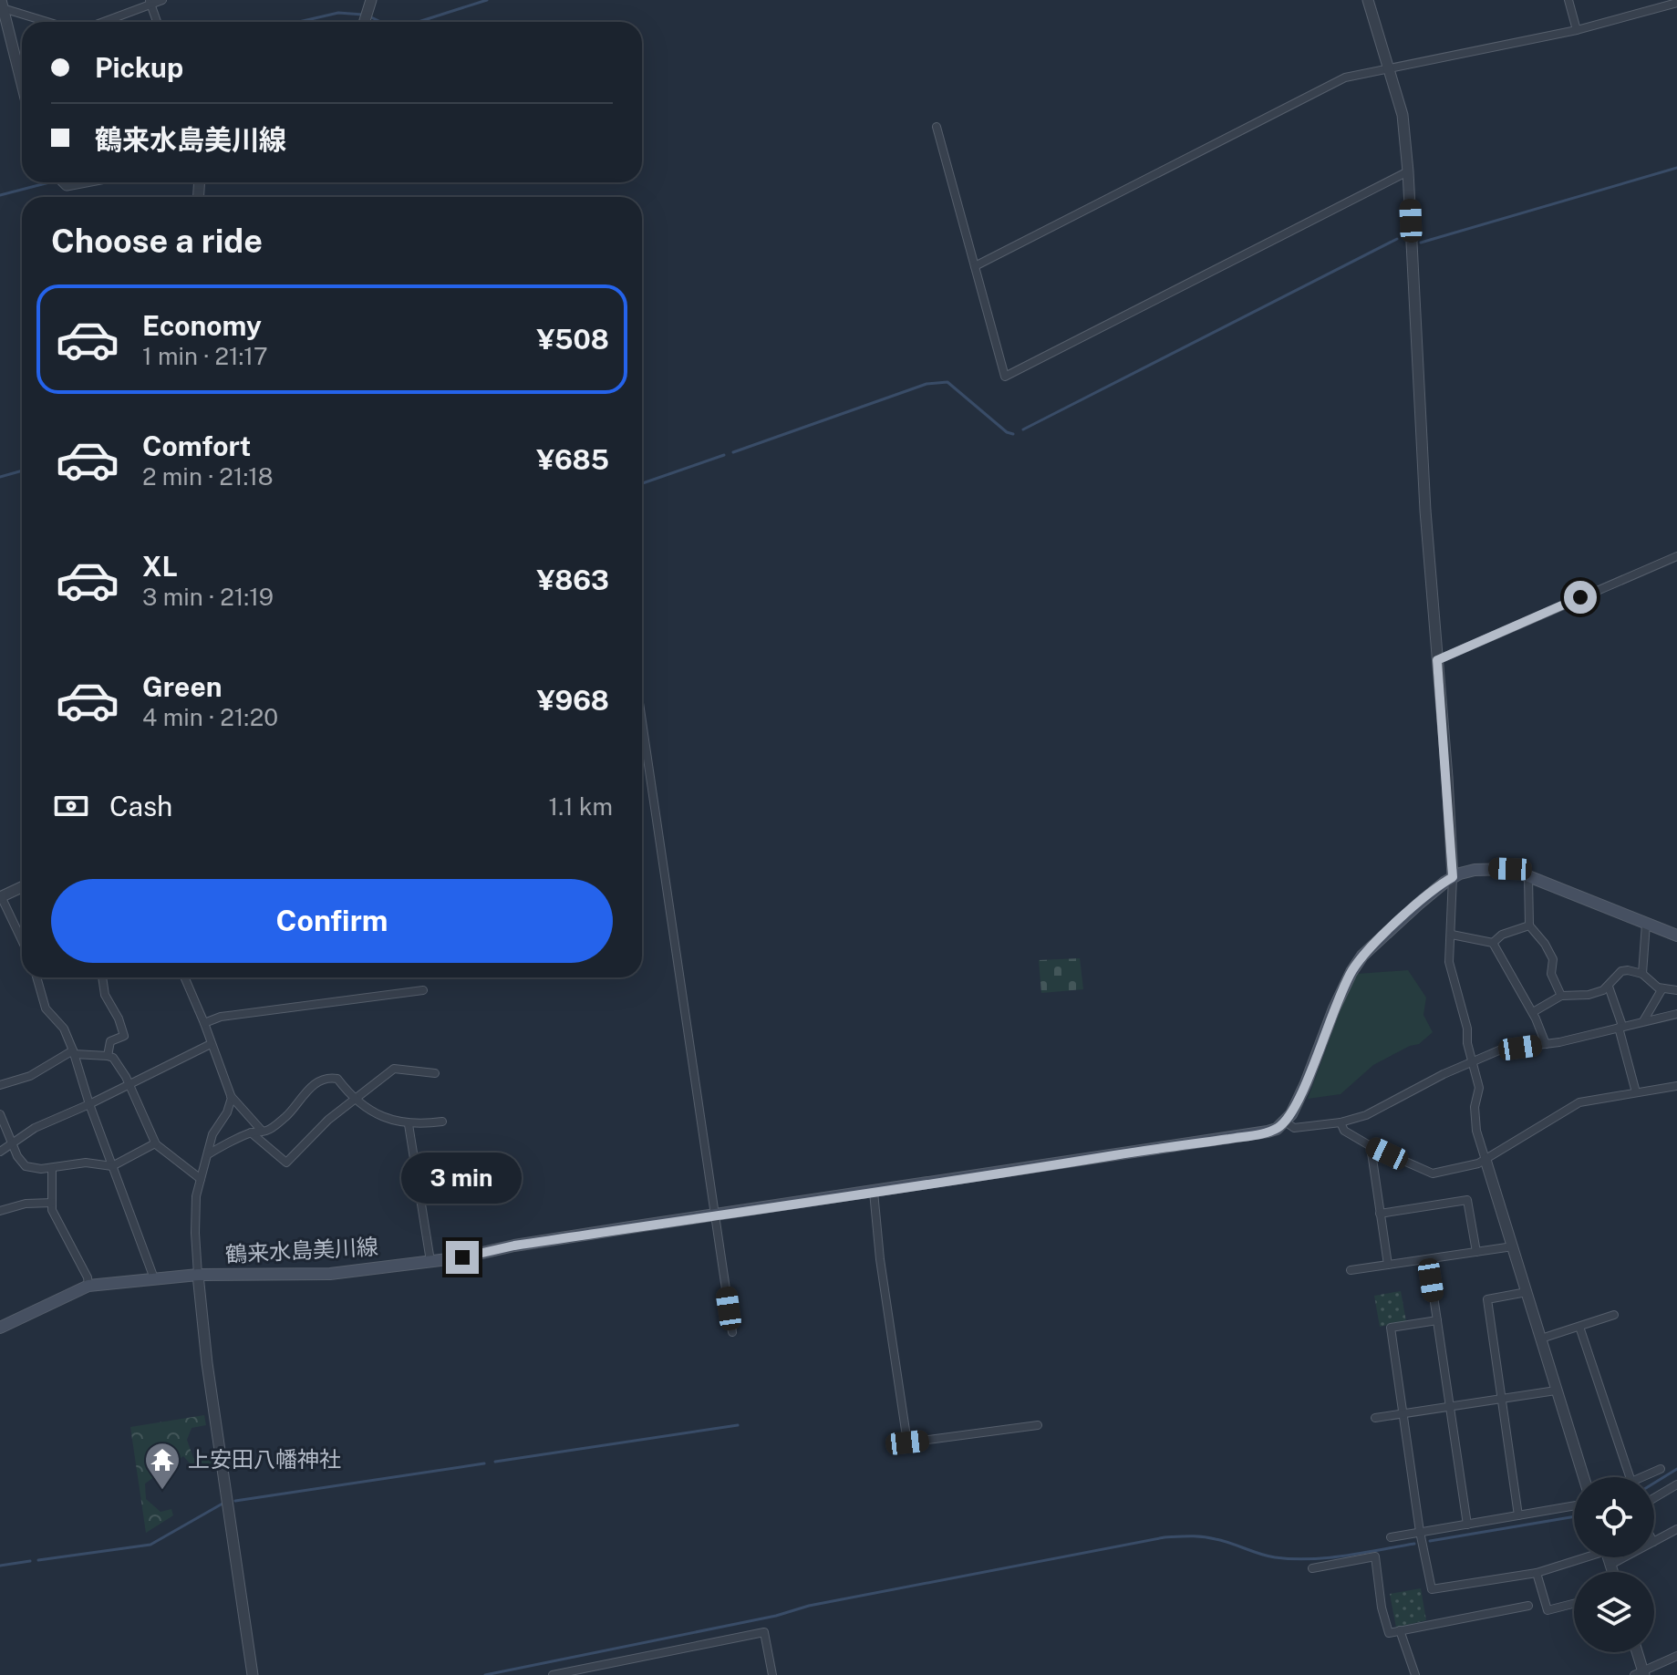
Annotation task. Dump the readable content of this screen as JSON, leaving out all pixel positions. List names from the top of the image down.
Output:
{
  "streets": {
    "main road": ["鶴来水島美川線"]
  },
  "places": {
    "temple": ["上安田八幡神社"]
  },
  "page": {
    "banner": ["Pickup", "鶴来水島美川線"],
    "heading": "Choose a ride",
    "list": [
      {
        "name": "Economy",
        "note": "1 min · 21:17",
        "value": "¥508"
      },
      {
        "name": "Comfort",
        "note": "2 min · 21:18",
        "value": "¥685"
      },
      {
        "name": "XL",
        "note": "3 min · 21:19",
        "value": "¥863"
      },
      {
        "name": "Green",
        "note": "4 min · 21:20",
        "value": "¥968"
      }
    ],
    "pay": ["Cash", "1.1 km"],
    "buttons": "Confirm",
    "bubble": "3 min"
  }
}
